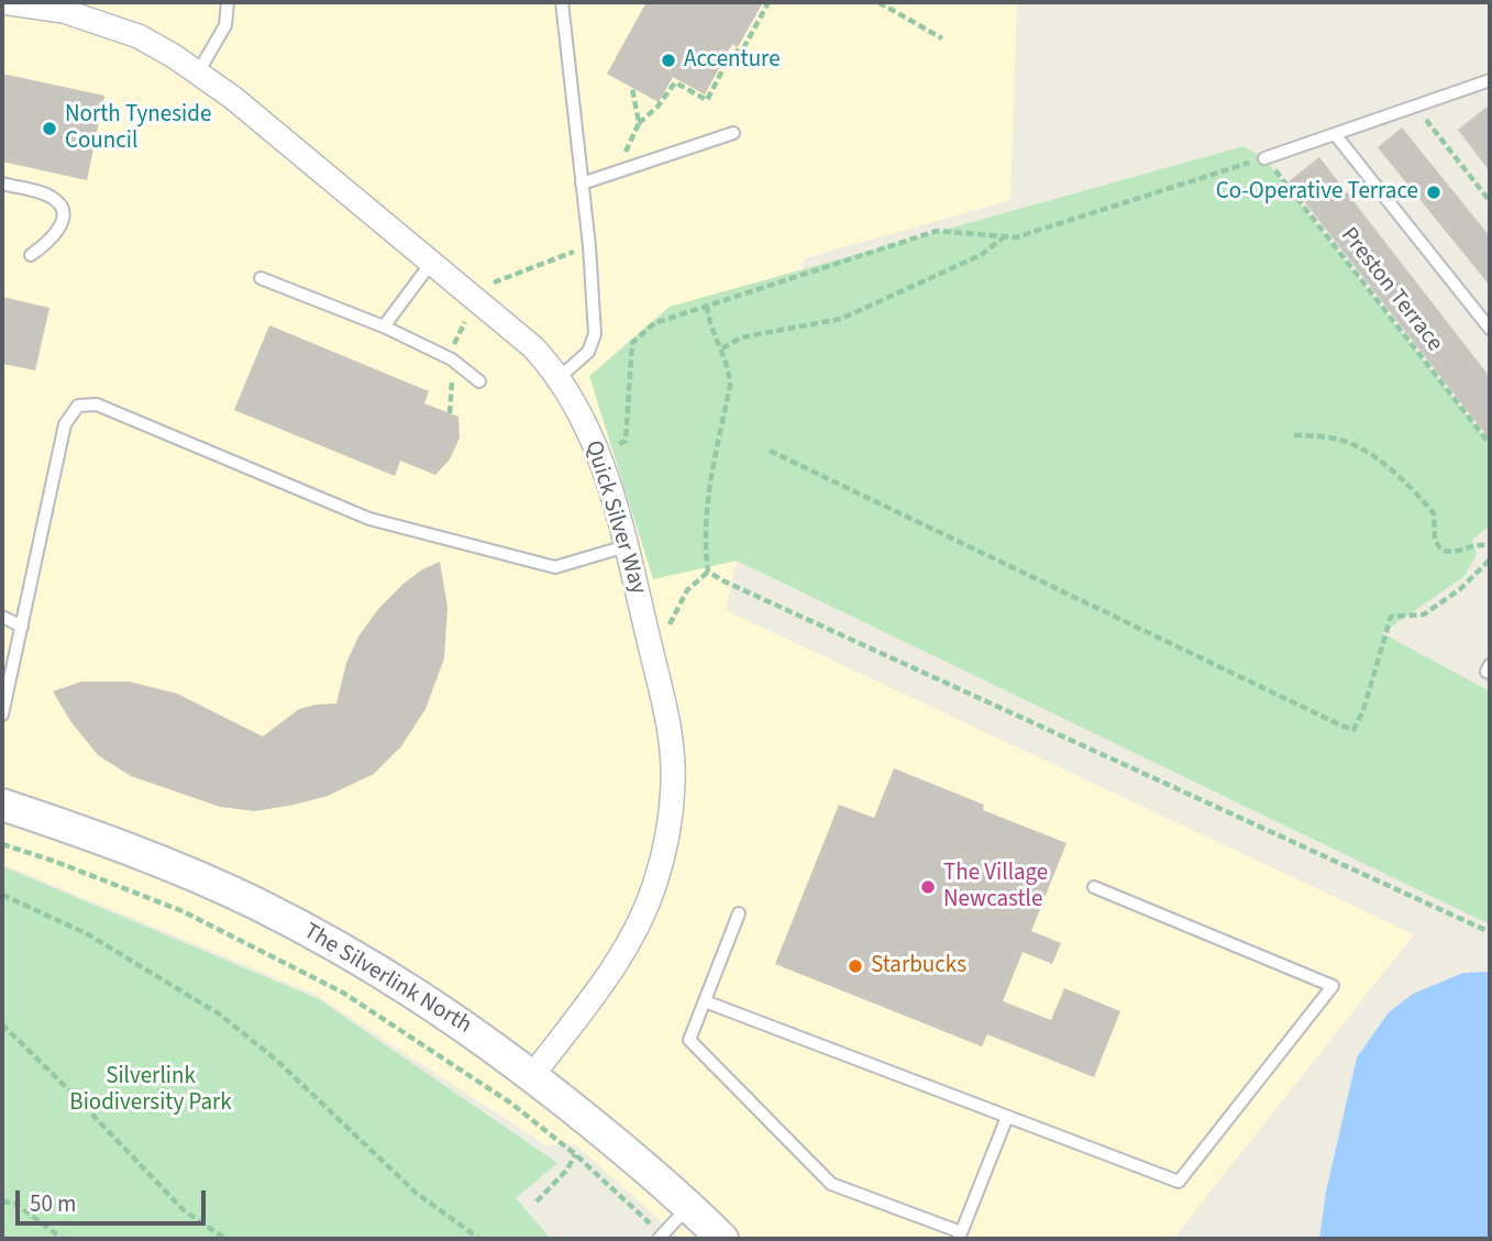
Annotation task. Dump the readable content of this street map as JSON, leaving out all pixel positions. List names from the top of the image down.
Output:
{
  "streets": {
    "street": ["Quick Silver Way", "The Silverlink North"],
    "path": ["Preston Terrace"]
  },
  "crossings": [
    ["Quick Silver Way", "The Silverlink North"]
  ],
  "parks": ["Silverlink Biodiversity Park"],
  "places": [
    "Accenture",
    "North Tyneside Council",
    "Co-Operative Terrace",
    "The Village Newcastle",
    "Starbucks"
  ],
  "scale_bar": "50 m"
}
